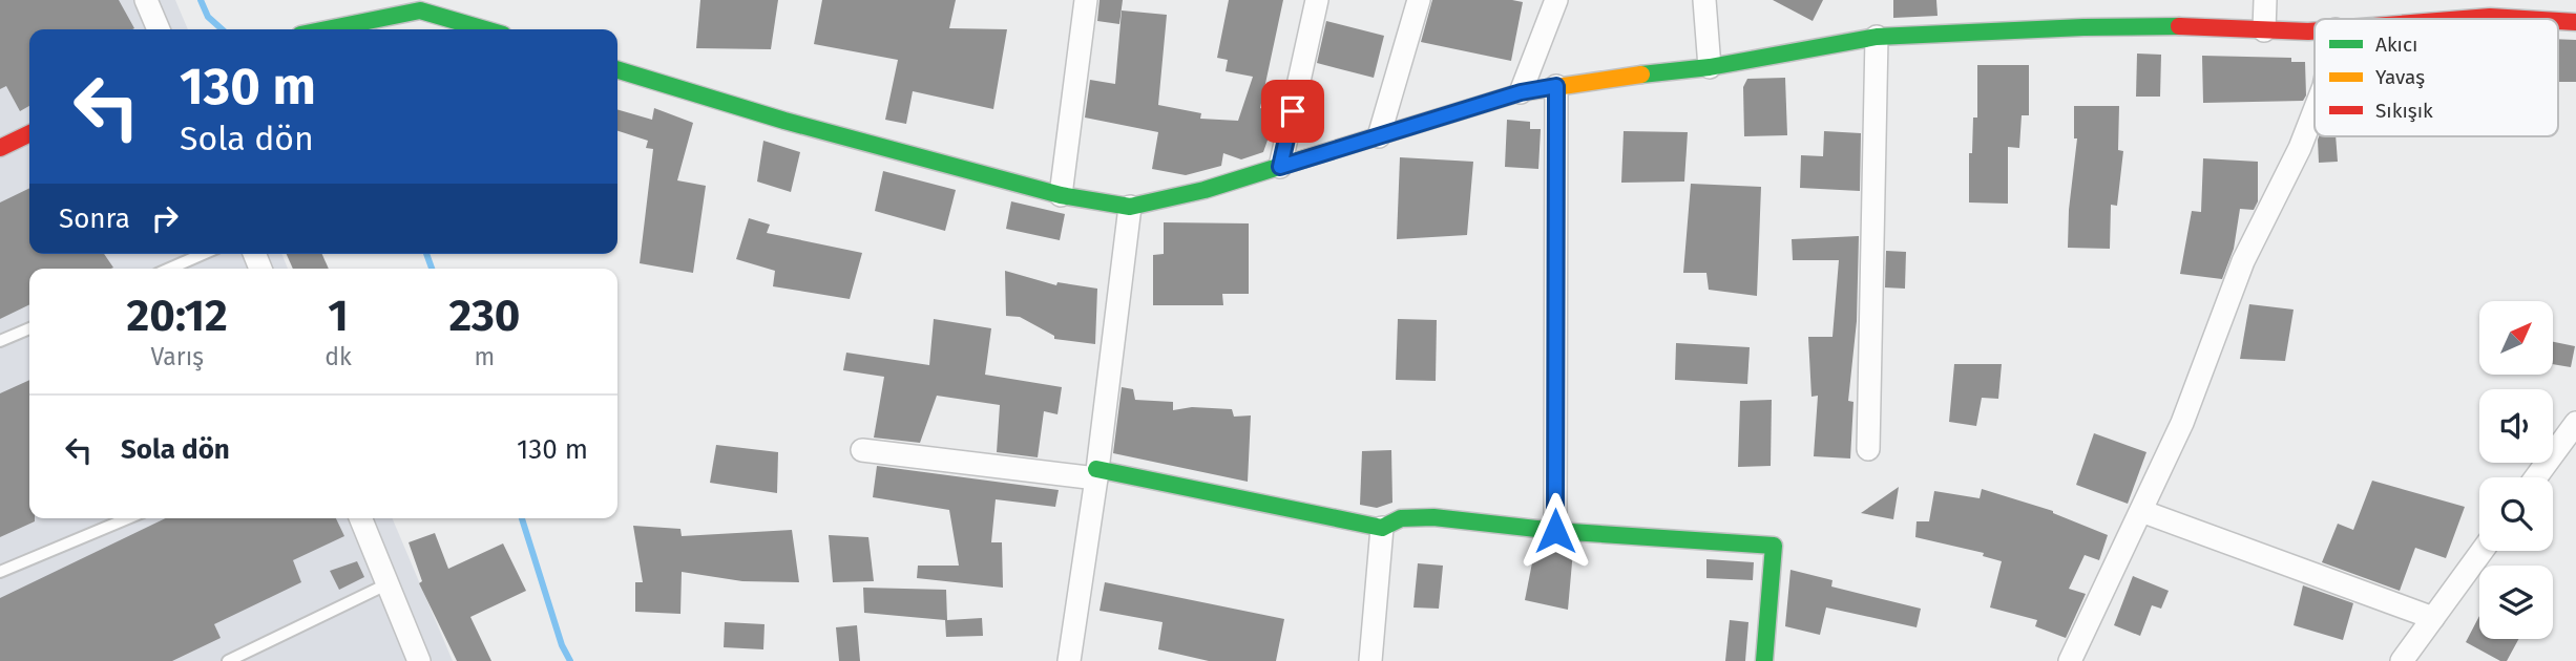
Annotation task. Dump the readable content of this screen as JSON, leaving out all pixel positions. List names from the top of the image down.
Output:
{
  "legend": ["Akıcı", "Yavaş", "Sıkışık"],
  "north": "top right",
  "page": {
    "turn": ["130 m", "Sola dön"],
    "then": "Sonra",
    "eta": [
      "20:12",
      "Varış",
      "1",
      "dk",
      "230",
      "m"
    ],
    "list": [
      {
        "name": "Sola dön",
        "value": "130 m"
      }
    ]
  }
}
